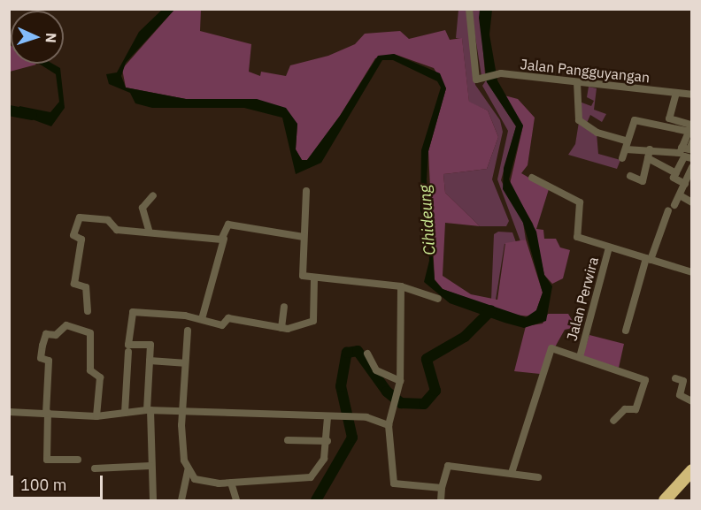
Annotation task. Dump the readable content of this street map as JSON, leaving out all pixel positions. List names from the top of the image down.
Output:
{
  "streets": {
    "street": ["Jalan Pangguyangan", "Jalan Perwira"]
  },
  "water": ["Cihideung"],
  "scale_bar": "100 m",
  "north": "right"
}
